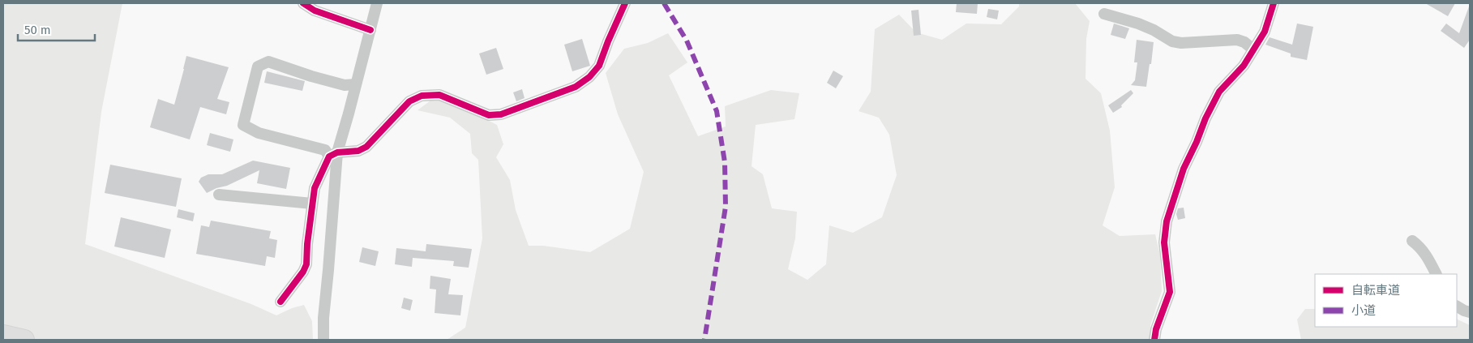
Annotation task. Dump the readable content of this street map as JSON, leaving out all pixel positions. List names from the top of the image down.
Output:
{
  "legend": ["自転車道", "小道"],
  "scale_bar": "50 m"
}
